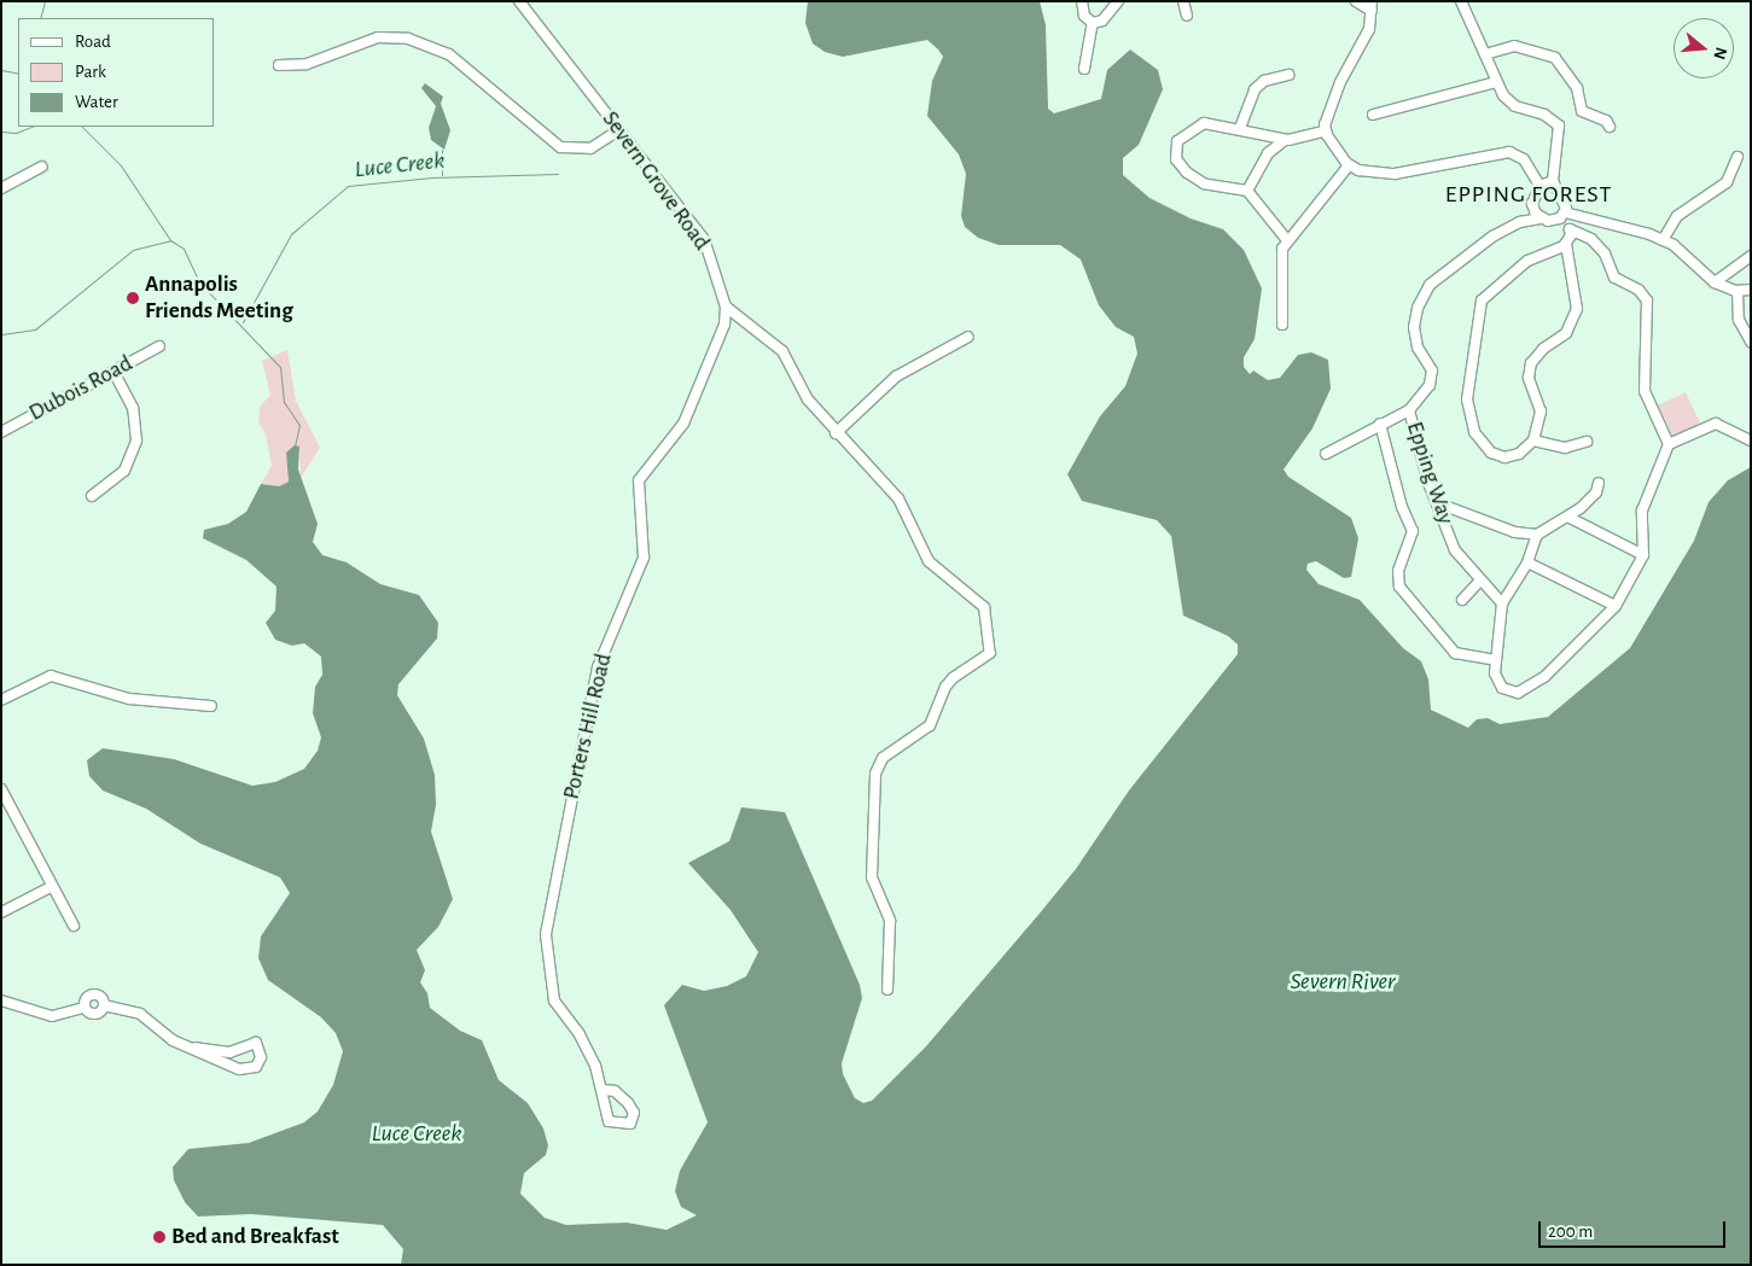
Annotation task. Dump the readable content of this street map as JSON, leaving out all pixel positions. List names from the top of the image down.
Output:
{
  "streets": {
    "street": [
      "Severn Grove Road",
      "Dubois Road",
      "Epping Way",
      "Porters Hill Road"
    ]
  },
  "crossings": [
    ["Severn Grove Road", "Porters Hill Road"]
  ],
  "districts": ["EPPING FOREST"],
  "water": ["Luce Creek", "Severn River"],
  "places": ["Annapolis Friends Meeting", "Bed and Breakfast"],
  "legend": ["Road", "Park", "Water"],
  "scale_bar": "200 m",
  "north": "right"
}
